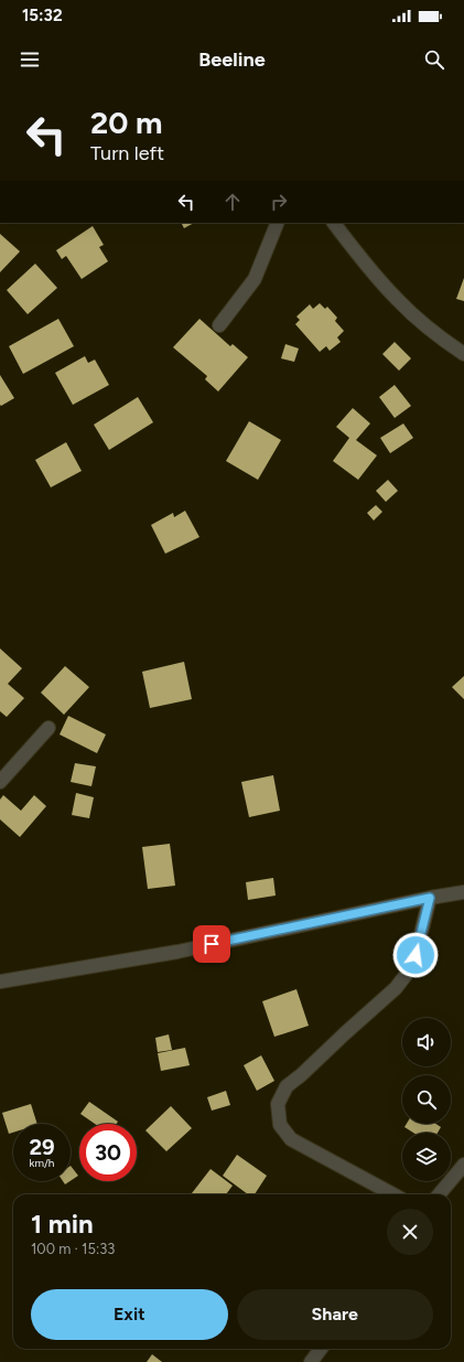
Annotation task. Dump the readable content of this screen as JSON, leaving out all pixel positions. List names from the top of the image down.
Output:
{
  "page": {
    "status": "15:32",
    "header": "Beeline",
    "turn": ["20 m", "Turn left"],
    "speed": "29 km/h",
    "limit": "30",
    "heading": ["1 min", "100 m · 15:33"],
    "buttons": ["Exit", "Share"]
  }
}
